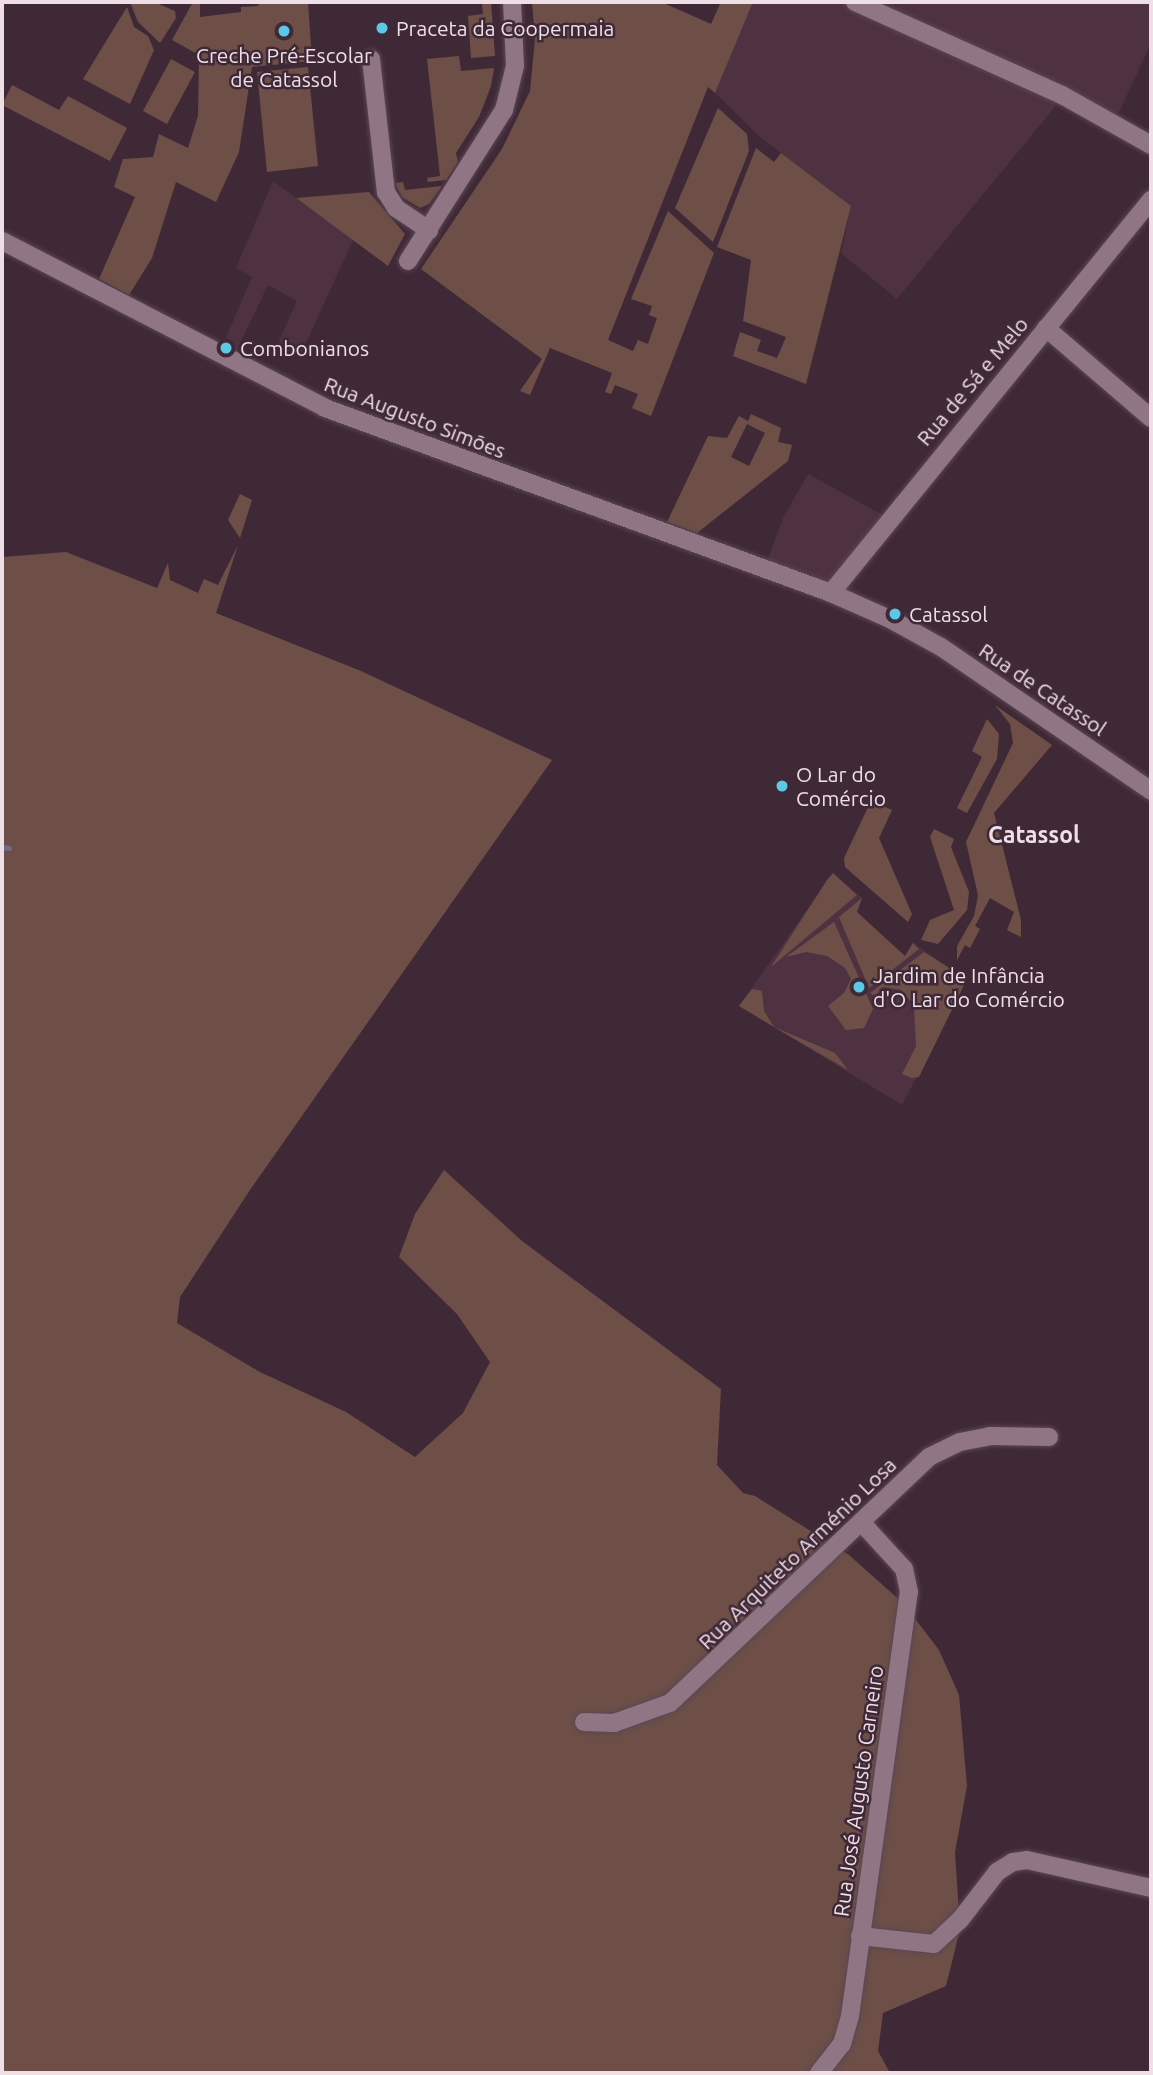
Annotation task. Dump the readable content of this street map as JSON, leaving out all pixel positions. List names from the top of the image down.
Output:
{
  "streets": {
    "street": [
      "Rua de Sá e Melo",
      "Rua Augusto Simões",
      "Rua de Catassol",
      "Rua Arquiteto Arménio Losa",
      "Rua José Augusto Carneiro"
    ]
  },
  "crossings": [
    ["Rua de Sá e Melo", "Rua Augusto Simões"],
    ["Rua de Sá e Melo", "Rua de Catassol"],
    ["Rua Augusto Simões", "Rua de Catassol"],
    ["Rua Arquiteto Arménio Losa", "Rua José Augusto Carneiro"]
  ],
  "districts": ["Catassol"],
  "places": [
    "Praceta da Coopermaia",
    "Creche Pré-Escolar de Catassol",
    "Combonianos",
    "Catassol",
    "O Lar do Comércio",
    "Jardim de Infância d'O Lar do Comércio"
  ]
}
